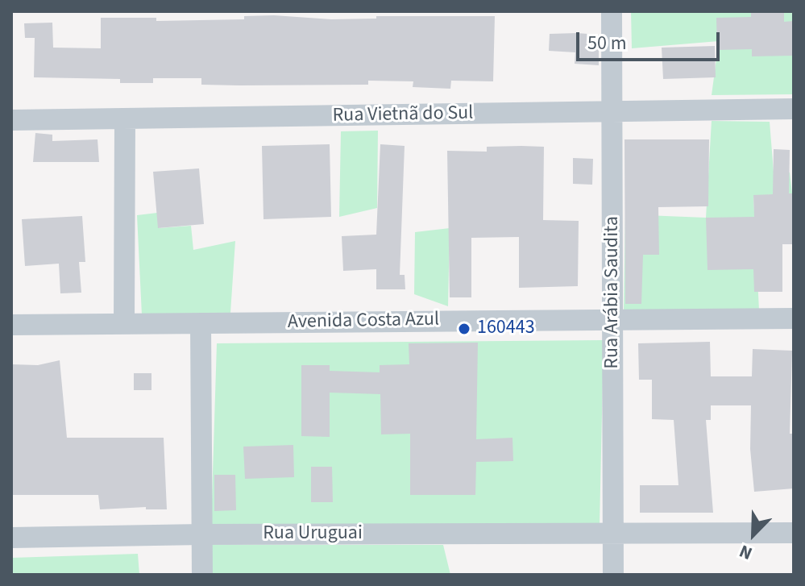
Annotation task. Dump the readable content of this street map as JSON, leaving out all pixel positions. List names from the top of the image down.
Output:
{
  "streets": {
    "street": [
      "Rua Vietnã do Sul",
      "Rua Arábia Saudita",
      "Avenida Costa Azul",
      "Rua Uruguai"
    ]
  },
  "crossings": [
    ["Rua Vietnã do Sul", "Rua Arábia Saudita"],
    ["Rua Arábia Saudita", "Avenida Costa Azul"],
    ["Rua Arábia Saudita", "Rua Uruguai"]
  ],
  "places": ["160443"],
  "scale_bar": "50 m",
  "north": "bottom left"
}
